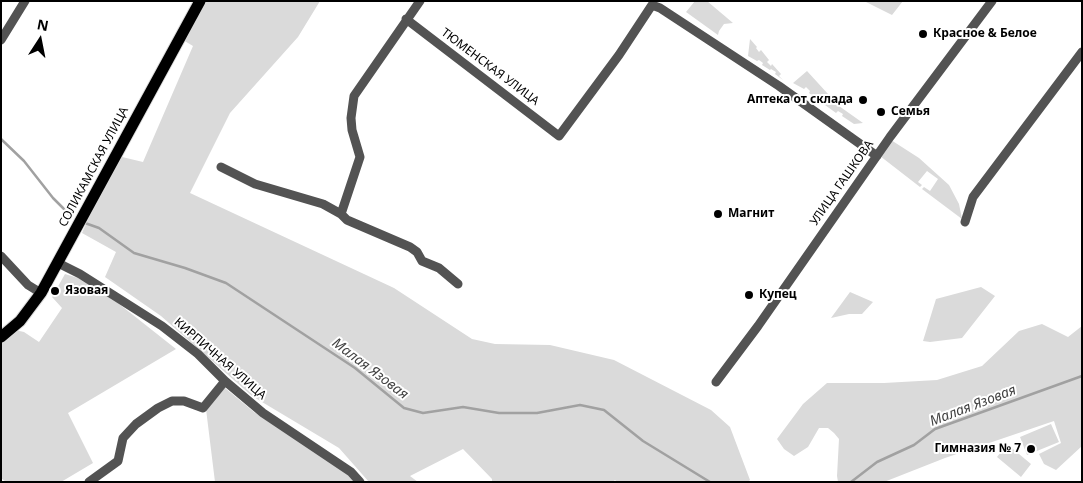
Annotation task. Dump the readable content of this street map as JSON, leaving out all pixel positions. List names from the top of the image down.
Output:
{
  "streets": {
    "main road": ["СОЛИКАМСКАЯ УЛИЦА"],
    "street": ["ТЮМЕНСКАЯ УЛИЦА", "УЛИЦА ГАШКОВА", "КИРПИЧНАЯ УЛИЦА"]
  },
  "crossings": [
    ["ТЮМЕНСКАЯ УЛИЦА", "УЛИЦА ГАШКОВА"],
    ["СОЛИКАМСКАЯ УЛИЦА", "КИРПИЧНАЯ УЛИЦА"]
  ],
  "water": ["Малая Язовая"],
  "places": [
    "Красное & Белое",
    "Аптека от склада",
    "Семья",
    "Магнит",
    "Язовая",
    "Купец",
    "Гимназия № 7"
  ],
  "north": "top"
}
